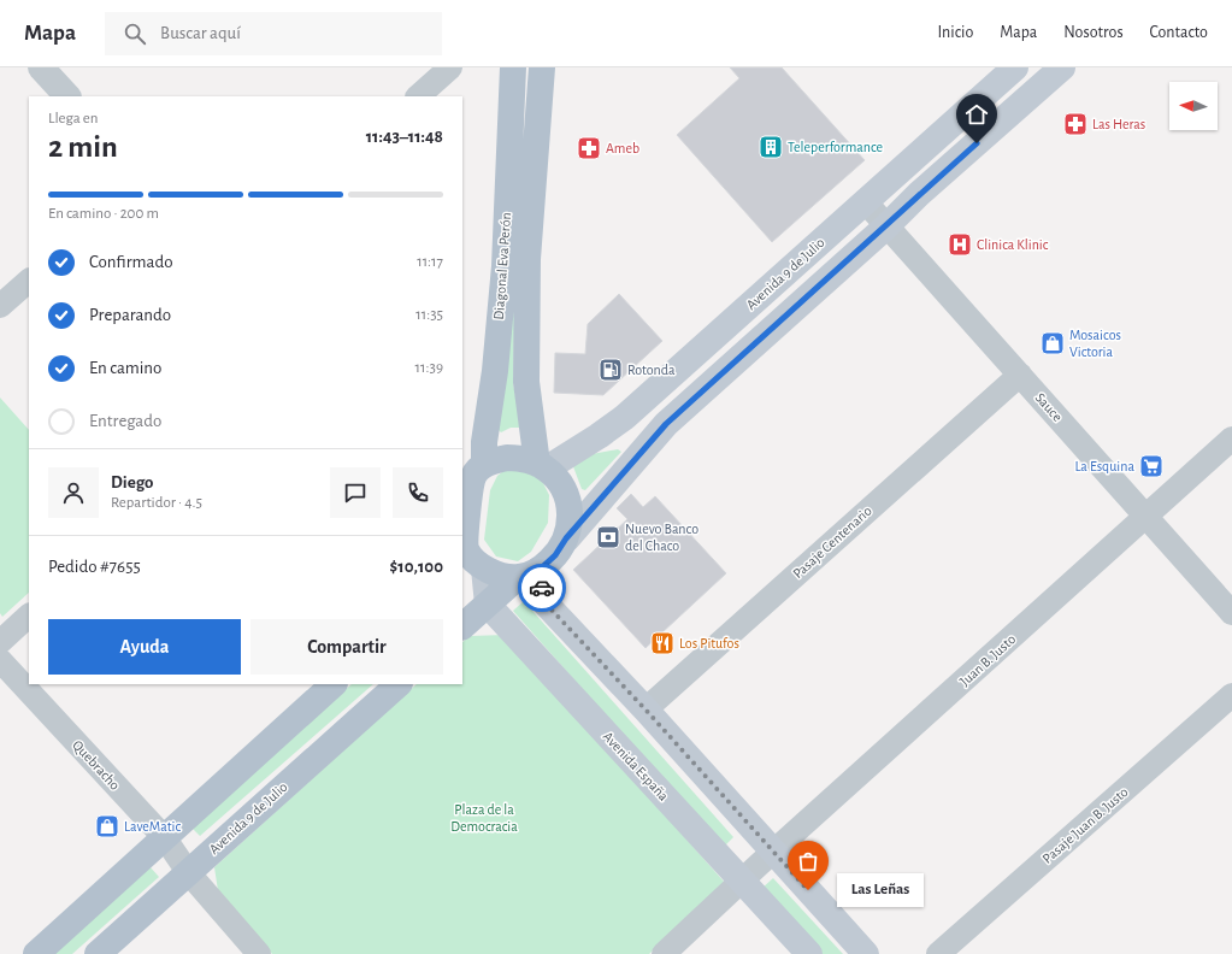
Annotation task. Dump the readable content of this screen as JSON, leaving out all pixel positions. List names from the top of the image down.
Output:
{
  "streets": {
    "main road": ["Diagonal Eva Perón", "Avenida 9 de Julio", "Avenida España"],
    "street": [
      "Sauce",
      "Pasaje Centenario",
      "Juan B. Justo",
      "Quebracho",
      "Pasaje Juan B. Justo"
    ]
  },
  "crossings": [
    ["Diagonal Eva Perón", "Avenida 9 de Julio"],
    ["Avenida 9 de Julio", "Sauce"],
    ["Avenida 9 de Julio", "Quebracho"],
    ["Sauce", "Pasaje Centenario"],
    ["Sauce", "Juan B. Justo"],
    ["Juan B. Justo", "Avenida España"]
  ],
  "parks": ["Plaza de la Democracia"],
  "places": {
    "pharmacy": ["Las Heras", "Ameb"],
    "building": ["Teleperformance"],
    "hospital": ["Clinica Klinic"],
    "shop": ["Mosaicos Victoria", "LaveMatic"],
    "fuel station": ["Rotonda"],
    "supermarket": ["La Esquina"],
    "bank": ["Nuevo Banco del Chaco"],
    "restaurant": ["Los Pitufos"],
    "other": ["Las Leñas"]
  },
  "north": "left",
  "page": {
    "header": "Mapa",
    "search": "Buscar aquí",
    "nav": [
      "Inicio",
      "Mapa",
      "Nosotros",
      "Contacto"
    ],
    "heading": ["2 min", "Llega en", "11:43–11:48"],
    "panel": [
      "Diego",
      "Repartidor · 4.5",
      "Pedido #7655",
      "$10,100"
    ],
    "bar": "En camino · 200 m",
    "list": [
      ["Confirmado", "11:17"],
      ["Preparando", "11:35"],
      ["En camino", "11:39"],
      "Entregado"
    ],
    "buttons": ["Ayuda", "Compartir"],
    "bubble": "Las Leñas"
  }
}
